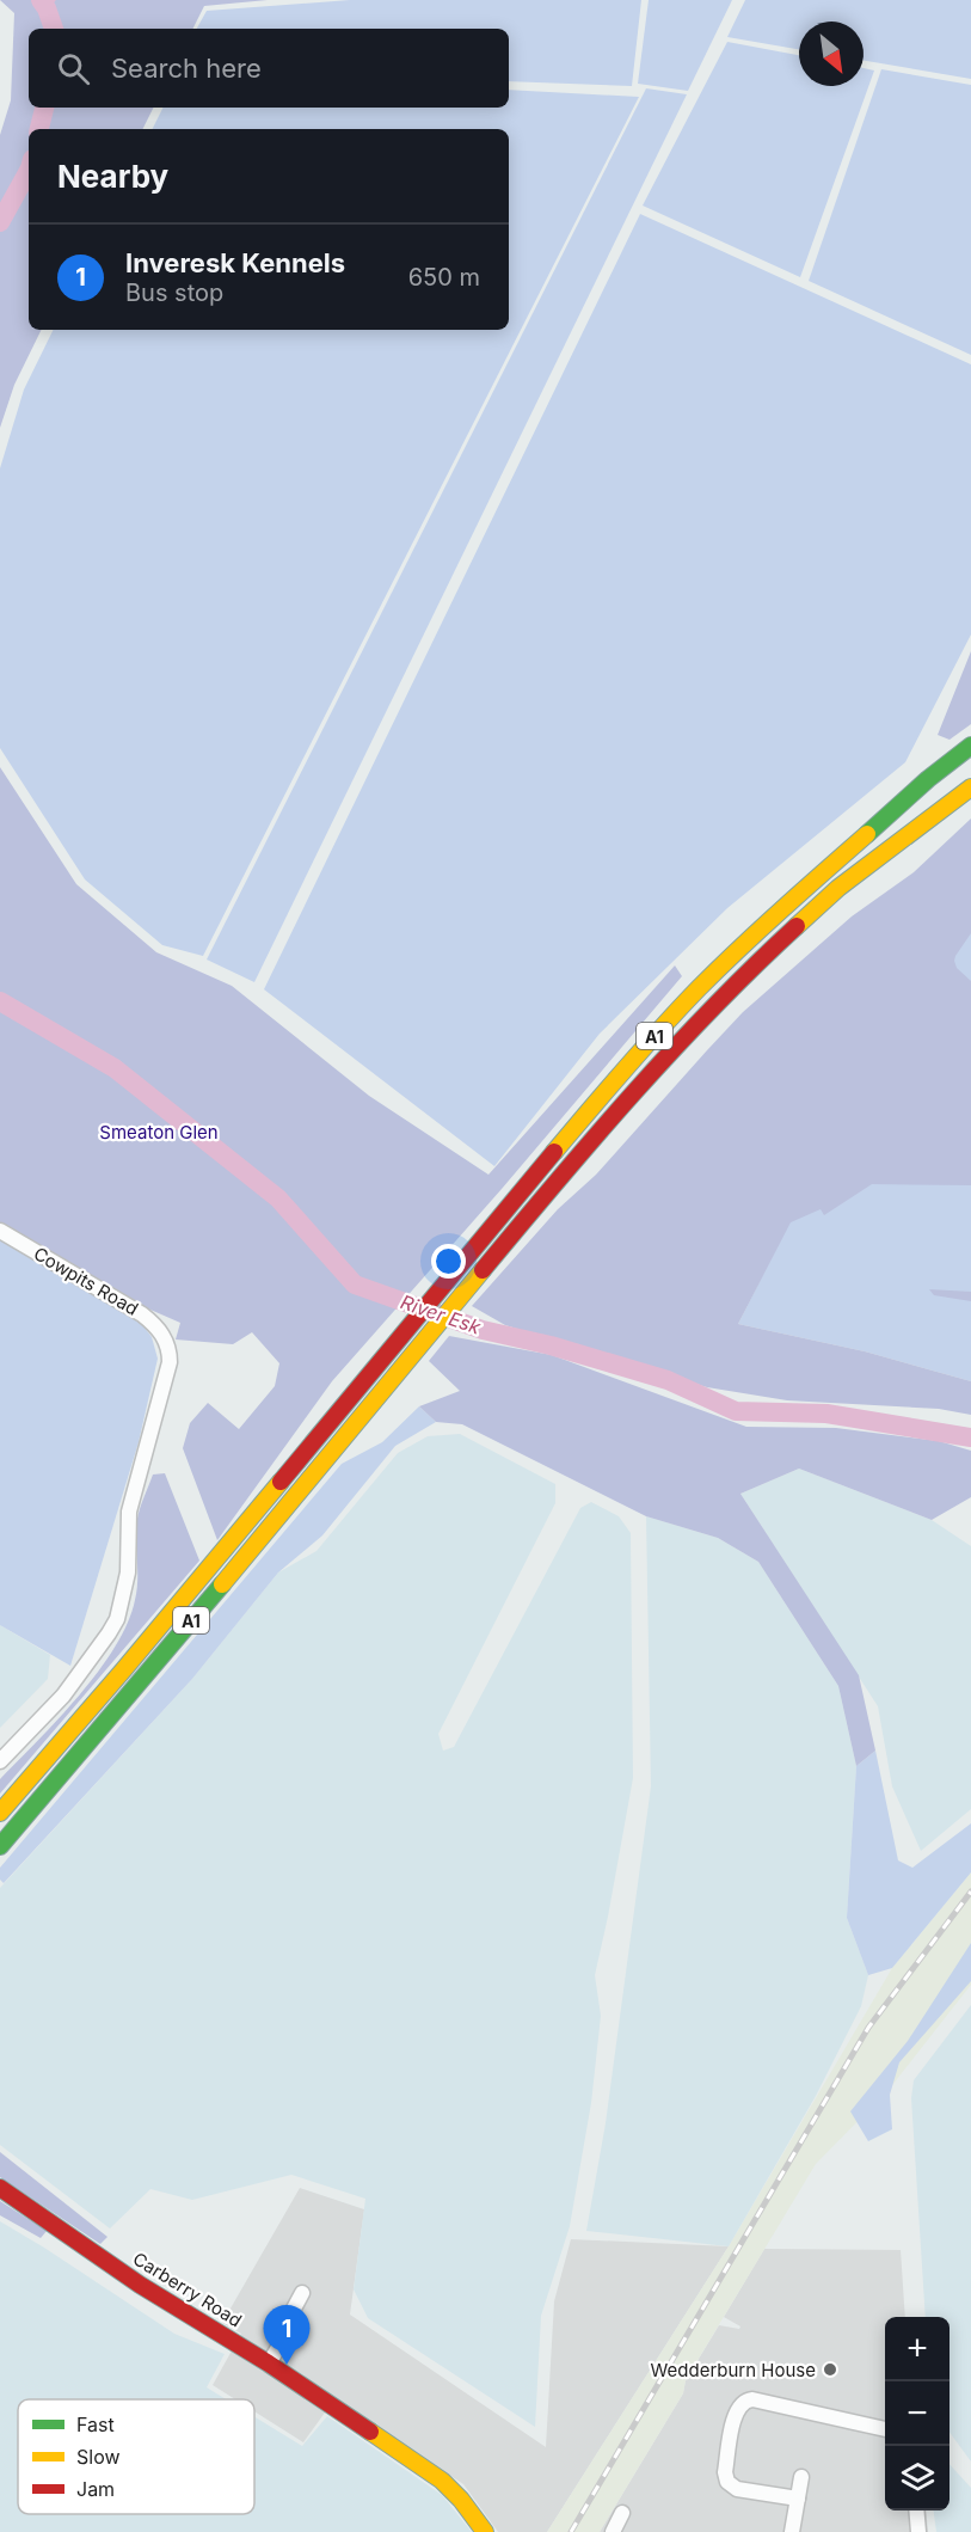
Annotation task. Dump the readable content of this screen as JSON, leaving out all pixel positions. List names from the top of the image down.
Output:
{
  "streets": {
    "main road": ["A1", "Carberry Road"],
    "street": ["Cowpits Road"]
  },
  "water": ["River Esk"],
  "parks": ["Smeaton Glen"],
  "places": ["Wedderburn House"],
  "legend": ["Fast", "Slow", "Jam"],
  "north": "bottom right",
  "page": {
    "search": "Search here",
    "heading": "Nearby",
    "list": [
      {
        "mark": "1",
        "name": "Inveresk Kennels",
        "note": "Bus stop",
        "value": "650 m"
      }
    ],
    "pins": "1",
    "map_buttons": ["+", "−"]
  }
}
